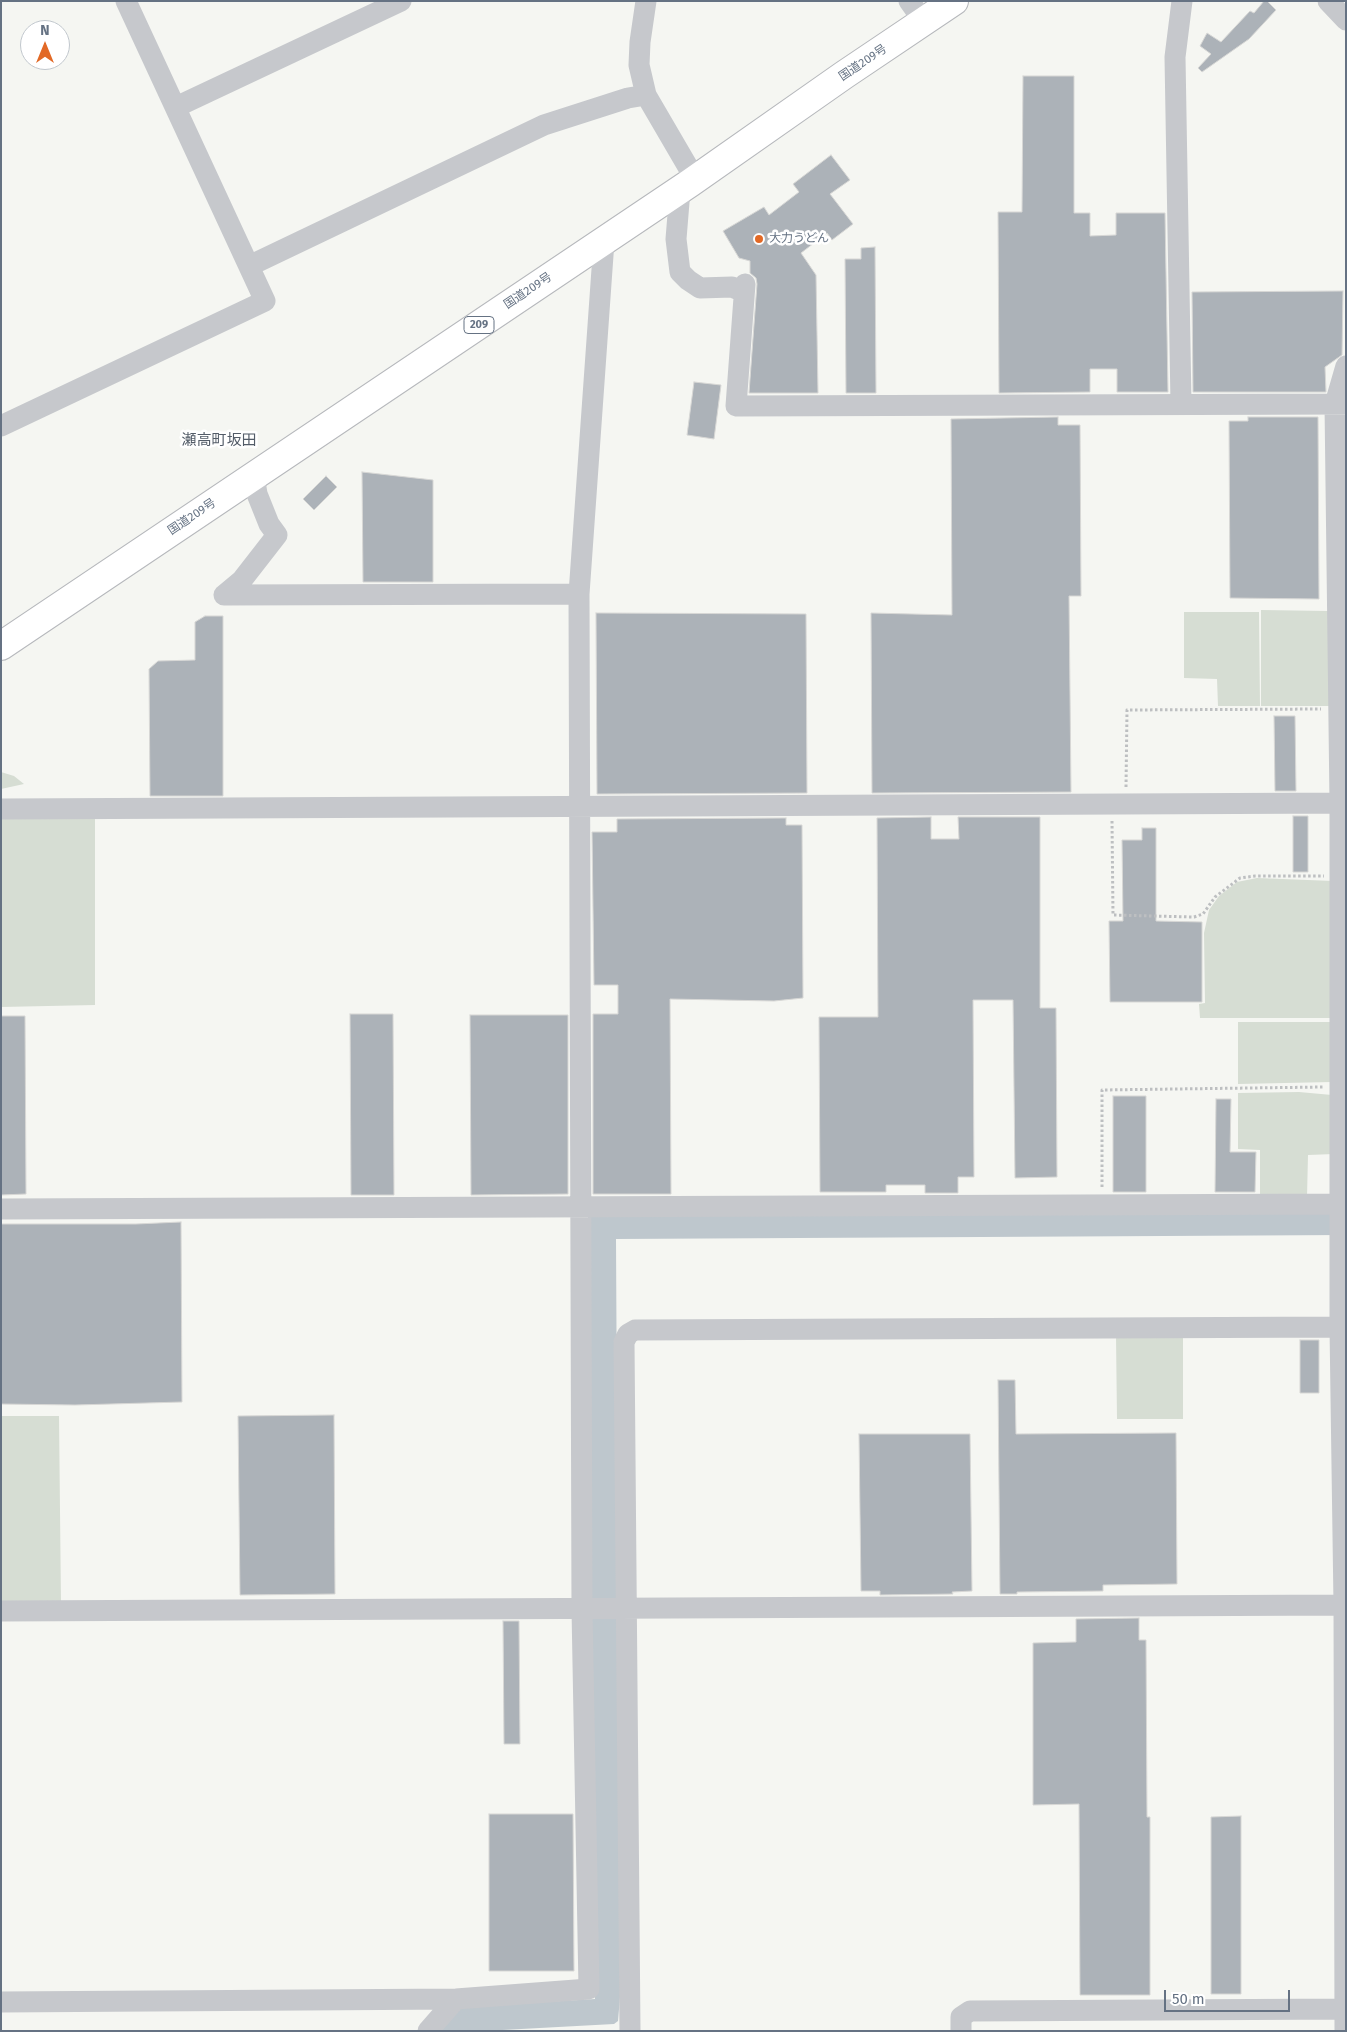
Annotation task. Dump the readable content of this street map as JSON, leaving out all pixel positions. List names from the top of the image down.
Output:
{
  "streets": {
    "highway": ["国道209号", "209"]
  },
  "districts": ["瀬高町坂田"],
  "places": ["大力うどん"],
  "scale_bar": "50 m",
  "north": "top"
}
